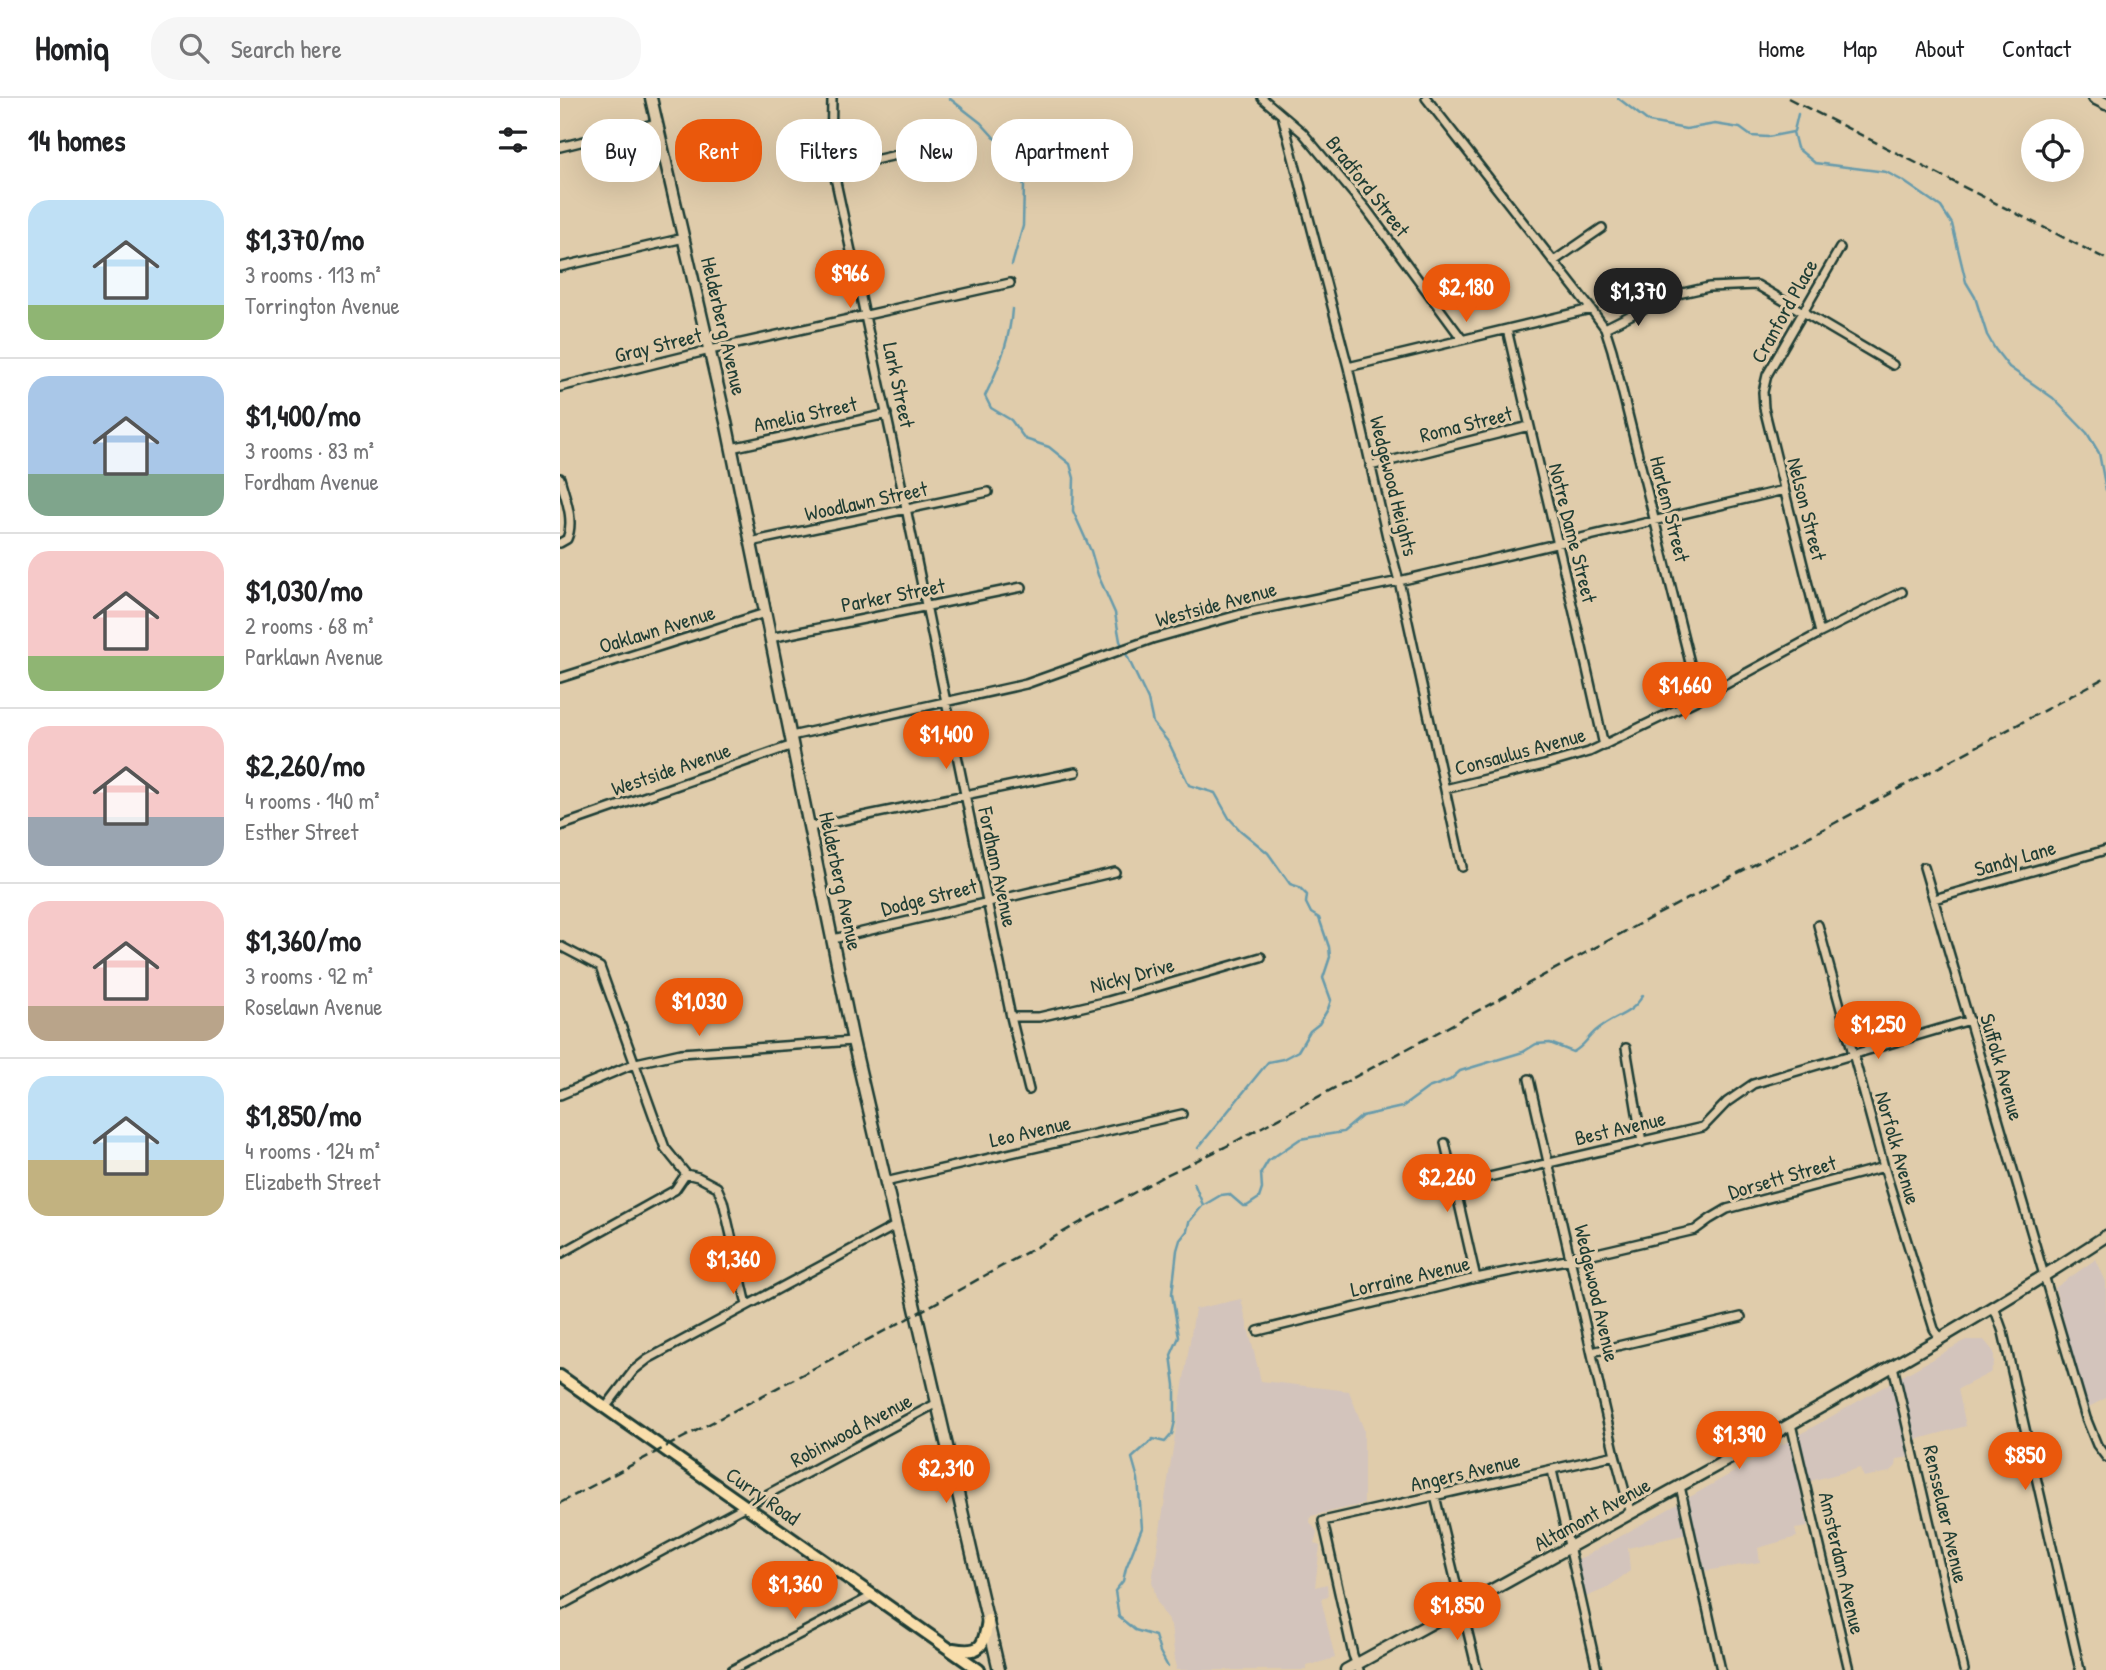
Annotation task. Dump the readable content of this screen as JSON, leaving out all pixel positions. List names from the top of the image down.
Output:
{
  "streets": {
    "main road": ["Curry Road"],
    "street": [
      "Bradford Street",
      "Cranford Place",
      "Helderberg Avenue",
      "Gray Street",
      "Lark Street",
      "Amelia Street",
      "Roma Street",
      "Wedgewood Heights",
      "Woodlawn Street",
      "Harlem Street",
      "Nelson Street",
      "Notre Dame Street",
      "Parker Street",
      "Westside Avenue",
      "Oaklawn Avenue",
      "Consaulus Avenue",
      "Sandy Lane",
      "Fordham Avenue",
      "Dodge Street",
      "Nicky Drive",
      "Suffolk Avenue",
      "Best Avenue",
      "Leo Avenue",
      "Norfolk Avenue",
      "Dorsett Street",
      "Lorraine Avenue",
      "Wedgewood Avenue",
      "Robinwood Avenue",
      "Angers Avenue",
      "Altamont Avenue",
      "Rensselaer Avenue",
      "Amsterdam Avenue"
    ]
  },
  "crossings": [
    ["Bradford Street", "Wedgewood Heights"],
    ["Cranford Place", "Nelson Street"],
    ["Helderberg Avenue", "Gray Street"],
    ["Helderberg Avenue", "Amelia Street"],
    ["Helderberg Avenue", "Woodlawn Street"],
    ["Helderberg Avenue", "Parker Street"],
    ["Helderberg Avenue", "Westside Avenue"],
    ["Helderberg Avenue", "Oaklawn Avenue"],
    ["Helderberg Avenue", "Dodge Street"],
    ["Helderberg Avenue", "Leo Avenue"],
    ["Helderberg Avenue", "Robinwood Avenue"],
    ["Gray Street", "Lark Street"],
    ["Lark Street", "Amelia Street"],
    ["Lark Street", "Fordham Avenue"],
    ["Roma Street", "Wedgewood Heights"],
    ["Roma Street", "Notre Dame Street"],
    ["Wedgewood Heights", "Westside Avenue"],
    ["Wedgewood Heights", "Consaulus Avenue"],
    ["Woodlawn Street", "Fordham Avenue"],
    ["Harlem Street", "Westside Avenue"],
    ["Harlem Street", "Consaulus Avenue"],
    ["Nelson Street", "Westside Avenue"],
    ["Nelson Street", "Consaulus Avenue"],
    ["Notre Dame Street", "Westside Avenue"],
    ["Notre Dame Street", "Consaulus Avenue"],
    ["Parker Street", "Fordham Avenue"],
    ["Westside Avenue", "Fordham Avenue"],
    ["Sandy Lane", "Suffolk Avenue"],
    ["Fordham Avenue", "Dodge Street"],
    ["Fordham Avenue", "Nicky Drive"],
    ["Suffolk Avenue", "Best Avenue"],
    ["Suffolk Avenue", "Altamont Avenue"],
    ["Best Avenue", "Norfolk Avenue"],
    ["Best Avenue", "Wedgewood Avenue"],
    ["Norfolk Avenue", "Dorsett Street"],
    ["Norfolk Avenue", "Altamont Avenue"],
    ["Dorsett Street", "Lorraine Avenue"],
    ["Dorsett Street", "Wedgewood Avenue"],
    ["Lorraine Avenue", "Wedgewood Avenue"],
    ["Wedgewood Avenue", "Angers Avenue"],
    ["Wedgewood Avenue", "Altamont Avenue"],
    ["Robinwood Avenue", "Curry Road"],
    ["Angers Avenue", "Altamont Avenue"],
    ["Altamont Avenue", "Rensselaer Avenue"],
    ["Altamont Avenue", "Amsterdam Avenue"]
  ],
  "page": {
    "header": "Homiq",
    "search": "Search here",
    "nav": [
      "Home",
      "Map",
      "About",
      "Contact"
    ],
    "heading": "14 homes",
    "chip": [
      "Buy",
      "Rent",
      "Filters",
      "New",
      "Apartment"
    ],
    "list": [
      {
        "name": "$1,370/mo",
        "note": "3 rooms · 113 m² · Torrington Avenue"
      },
      {
        "name": "$1,400/mo",
        "note": "3 rooms · 83 m² · Fordham Avenue"
      },
      {
        "name": "$1,030/mo",
        "note": "2 rooms · 68 m² · Parklawn Avenue"
      },
      {
        "name": "$2,260/mo",
        "note": "4 rooms · 140 m² · Esther Street"
      },
      {
        "name": "$1,360/mo",
        "note": "3 rooms · 92 m² · Roselawn Avenue"
      },
      {
        "name": "$1,850/mo",
        "note": "4 rooms · 124 m² · Elizabeth Street"
      }
    ],
    "price": [
      "$966",
      "$2,180",
      "$1,370",
      "$1,660",
      "$1,400",
      "$1,030",
      "$1,250",
      "$2,260",
      "$1,360",
      "$1,390",
      "$850",
      "$2,310",
      "$1,360",
      "$1,850"
    ]
  }
}
